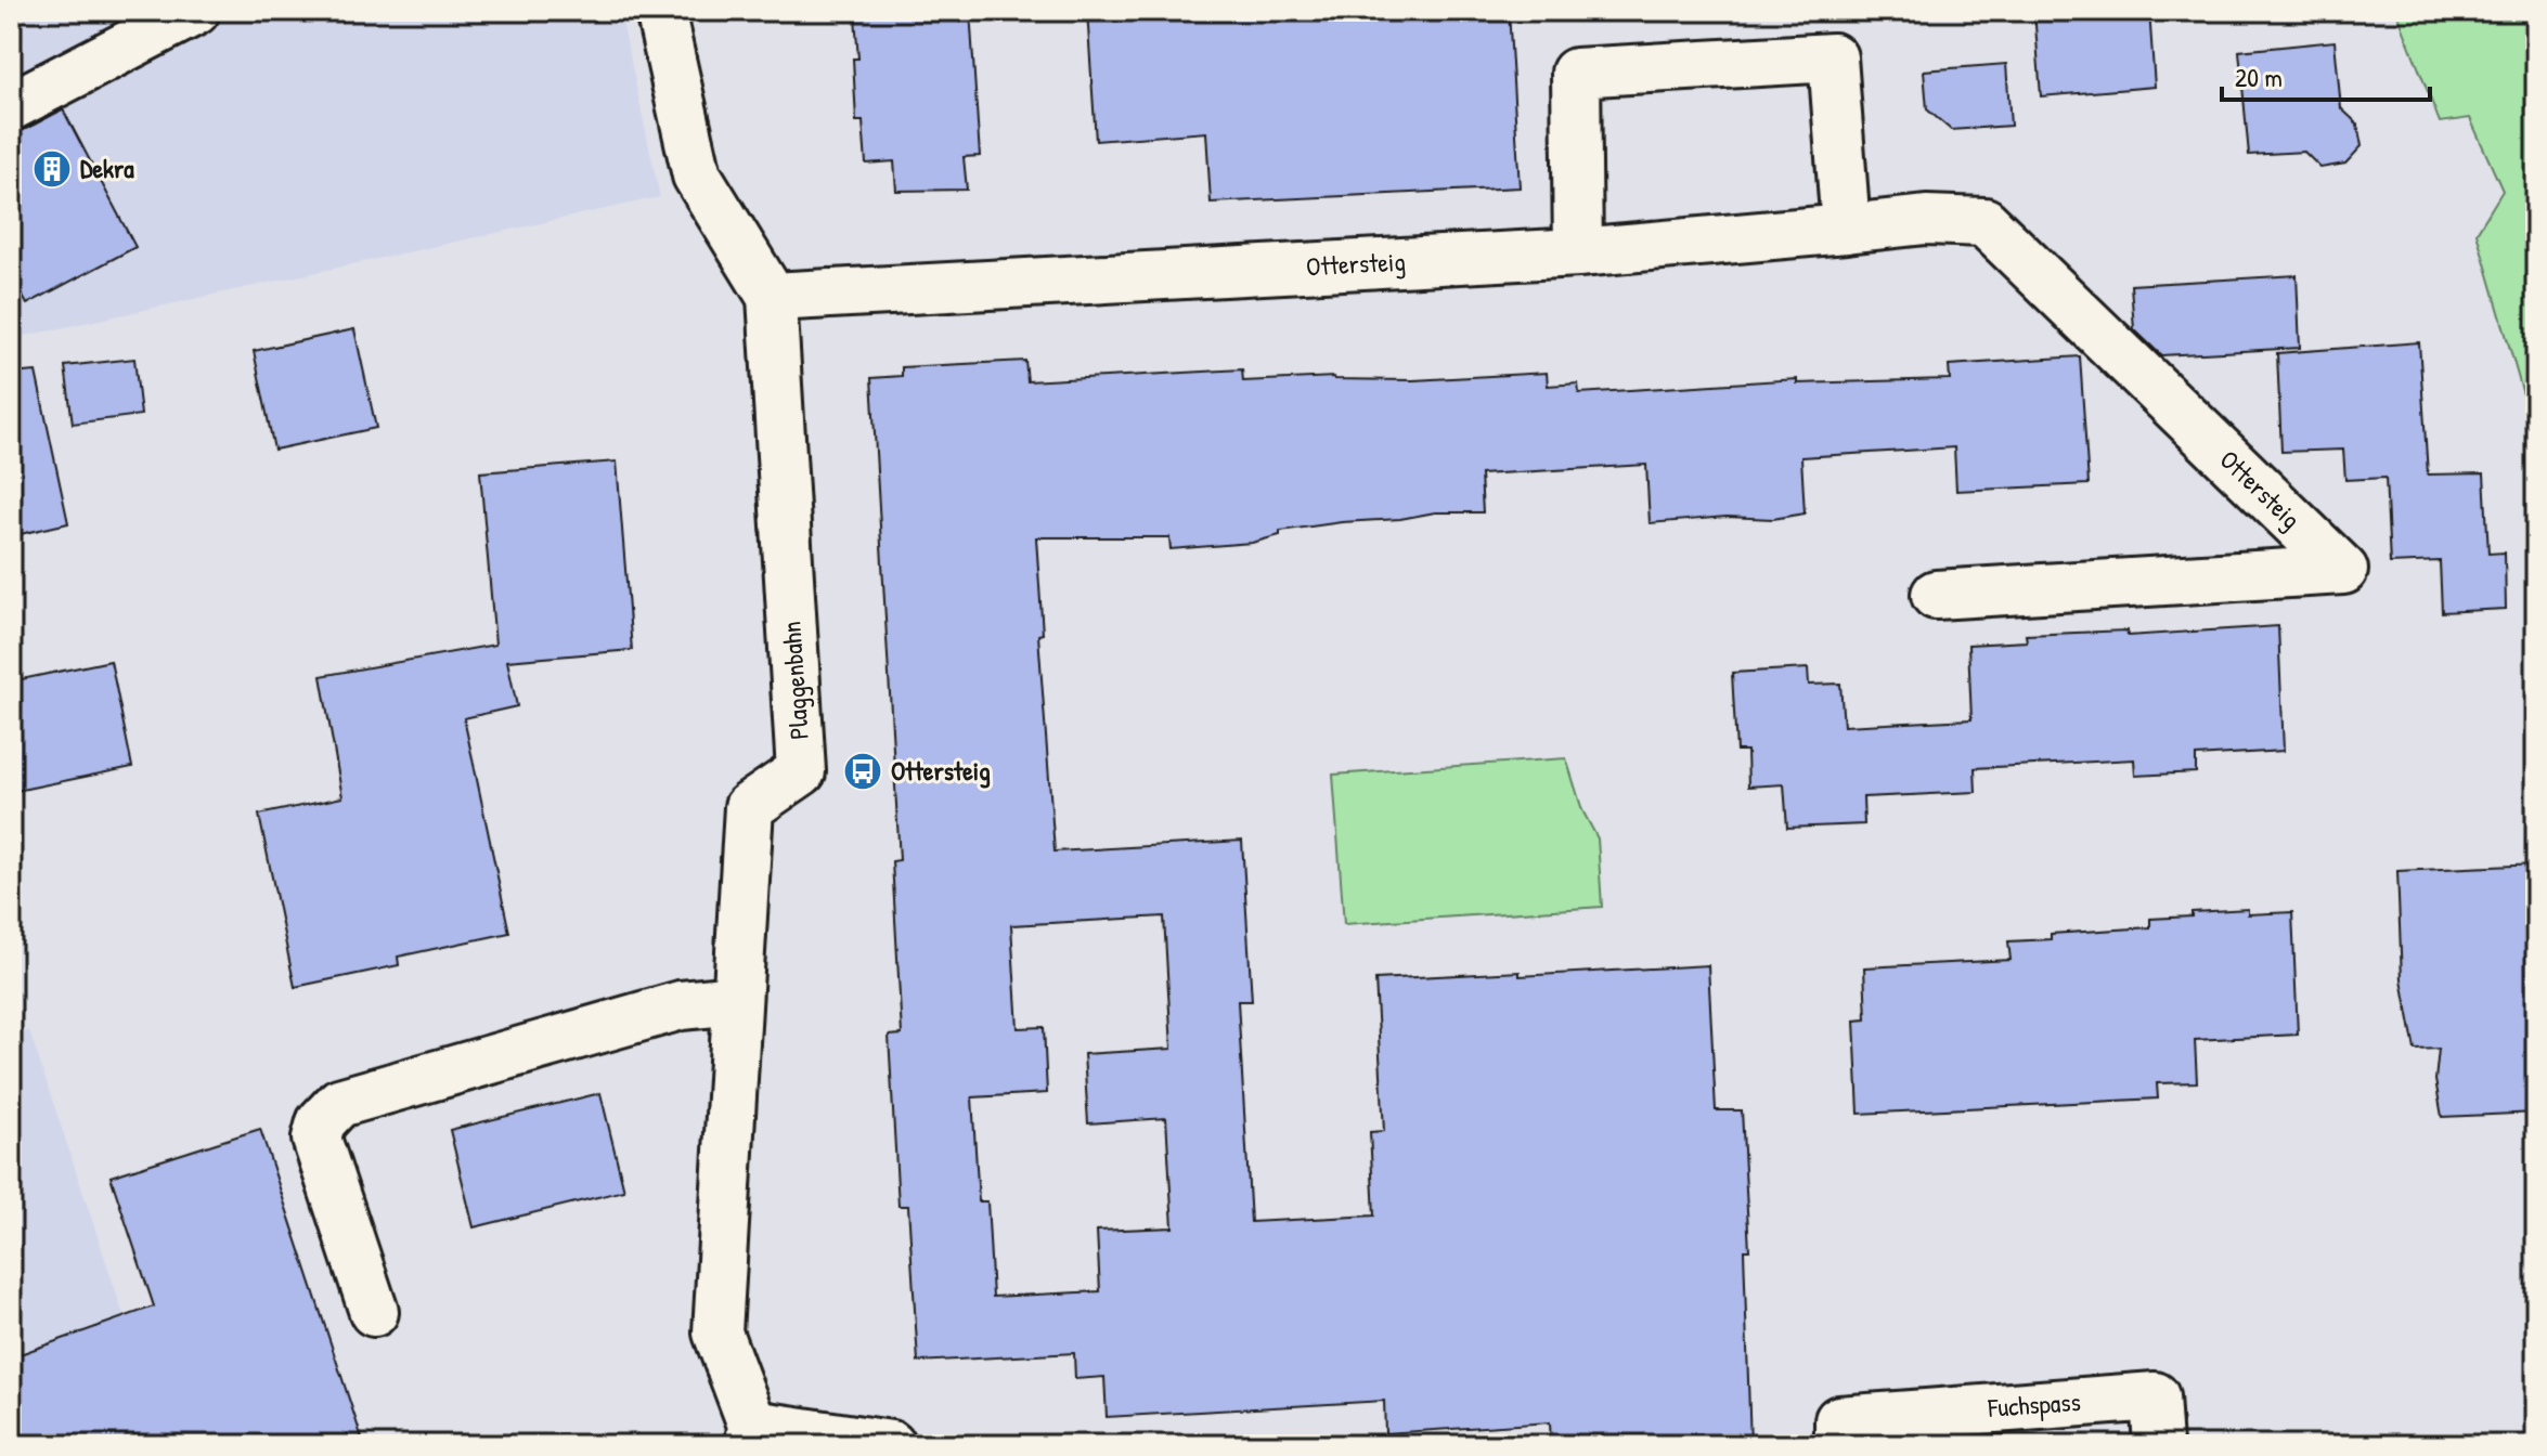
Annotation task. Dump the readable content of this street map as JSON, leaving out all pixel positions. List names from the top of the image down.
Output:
{
  "streets": {
    "street": ["Ottersteig", "Plaggenbahn", "Fuchspass"]
  },
  "crossings": [
    ["Ottersteig", "Plaggenbahn"]
  ],
  "places": {
    "building": ["Dekra"],
    "bus stop": ["Ottersteig"]
  },
  "scale_bar": "20 m"
}
